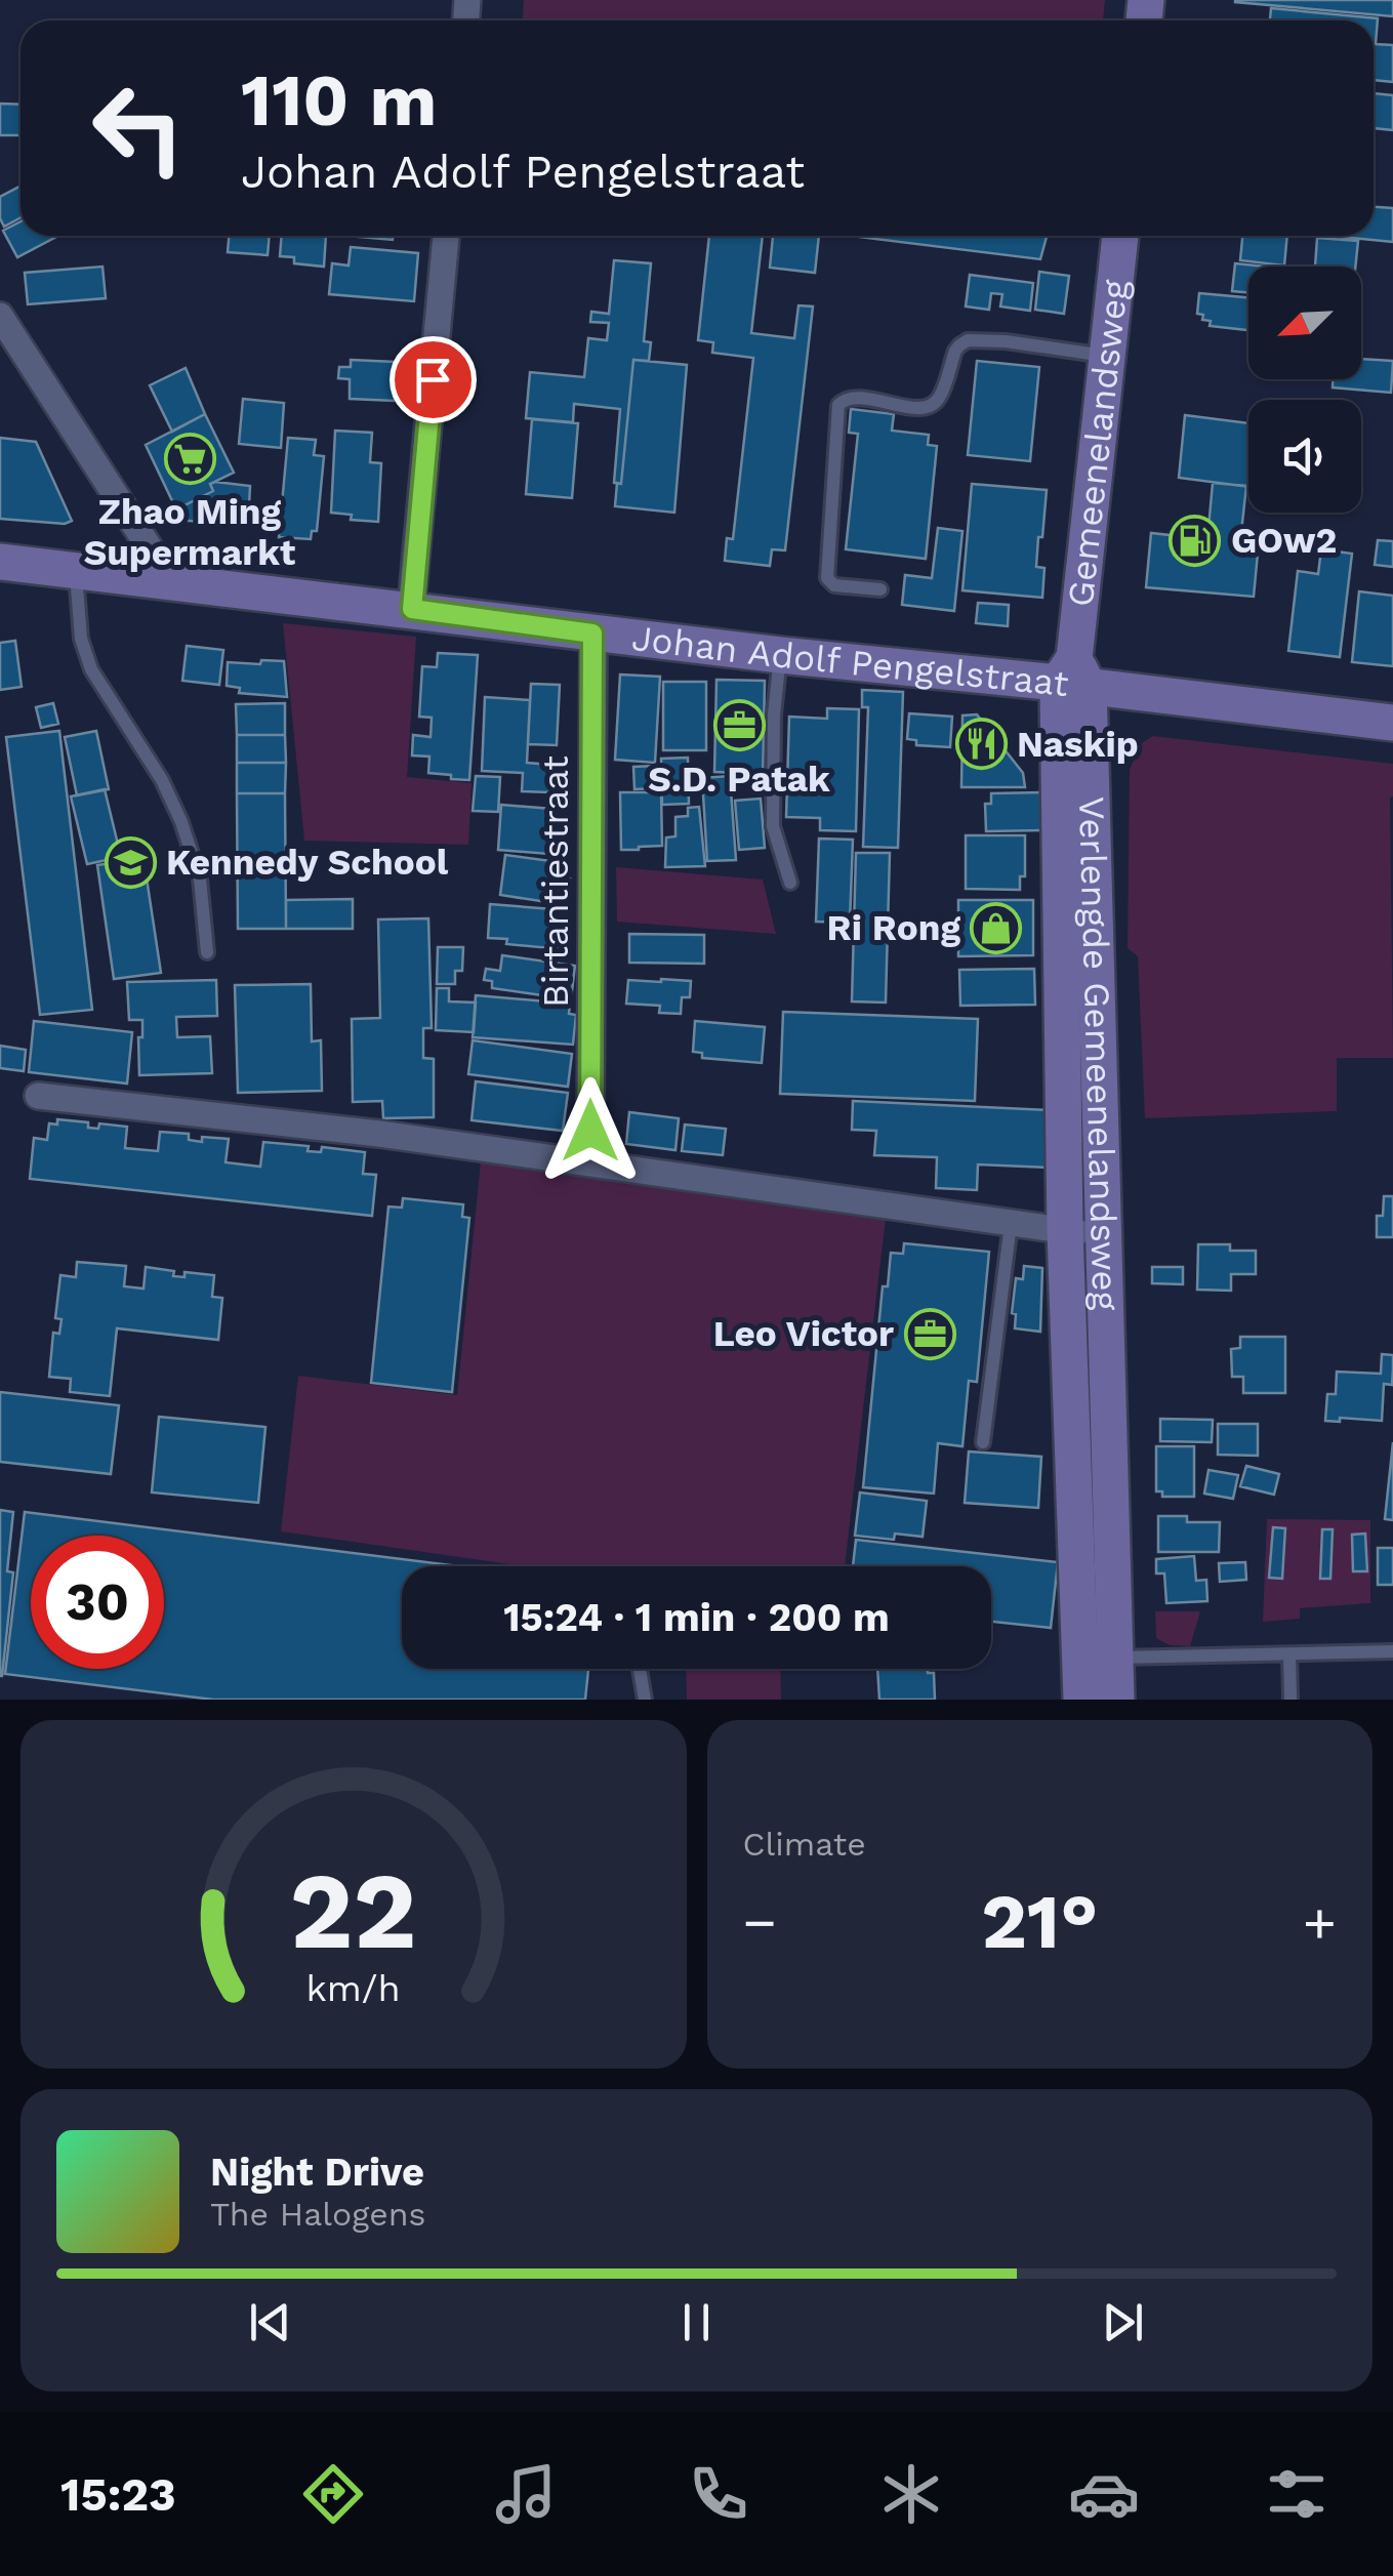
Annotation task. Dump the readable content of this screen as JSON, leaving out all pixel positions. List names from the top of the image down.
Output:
{
  "streets": {
    "main road": ["Gemeenelandsweg", "Johan Adolf Pengelstraat", "Verlengde Gemeenelandsweg"],
    "street": ["Birtantiestraat"]
  },
  "crossings": [
    ["Gemeenelandsweg", "Johan Adolf Pengelstraat"],
    ["Gemeenelandsweg", "Verlengde Gemeenelandsweg"],
    ["Johan Adolf Pengelstraat", "Birtantiestraat"],
    ["Johan Adolf Pengelstraat", "Verlengde Gemeenelandsweg"]
  ],
  "places": {
    "supermarket": ["Zhao Ming Supermarkt"],
    "fuel station": ["GOw2"],
    "office": ["S.D. Patak", "Leo Victor"],
    "restaurant": ["Naskip"],
    "school or university": ["Kennedy School"],
    "shop": ["Ri Rong"]
  },
  "north": "bottom left",
  "page": {
    "turn": ["110 m", "Johan Adolf Pengelstraat"],
    "limit": "30",
    "trip": "15:24 · 1 min · 200 m",
    "tile": "Climate",
    "heat": ["−", "21°", "+"],
    "song": ["Night Drive", "The Halogens"],
    "tabs": "15:23",
    "gauge": ["22", "km/h"]
  }
}
